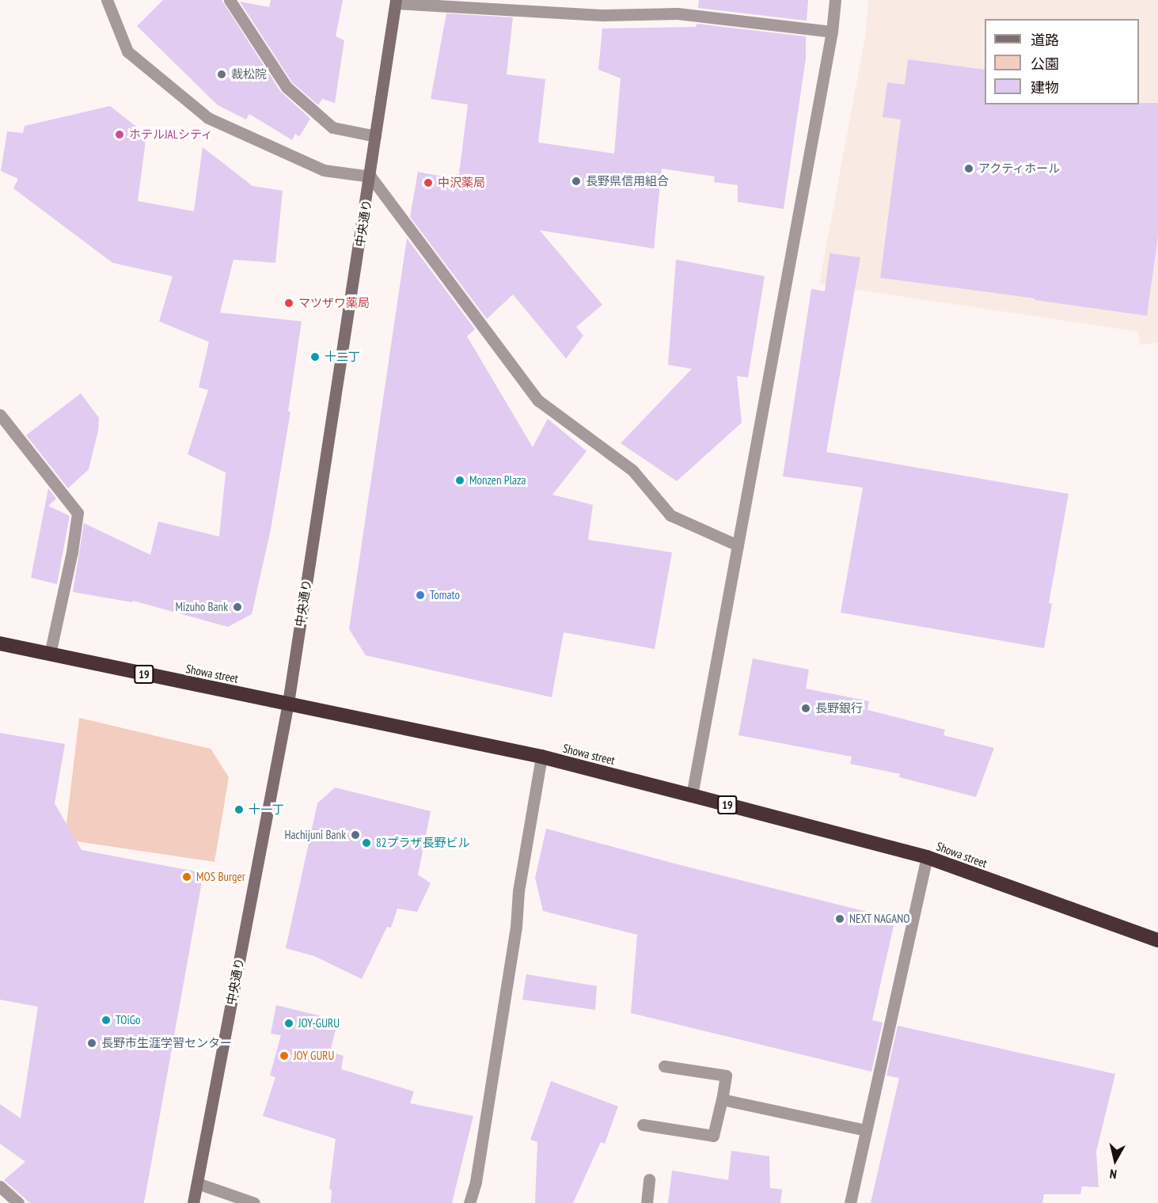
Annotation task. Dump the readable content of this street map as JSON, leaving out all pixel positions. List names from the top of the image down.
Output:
{
  "streets": {
    "highway": ["Showa street", "19"],
    "street": ["中央通り"]
  },
  "crossings": [
    ["中央通り", "Showa street"]
  ],
  "places": [
    "裁松院",
    "ホテルJALシティ",
    "アクティホール",
    "長野県信用組合",
    "中沢薬局",
    "マツザワ薬局",
    "十二丁",
    "Monzen Plaza",
    "Tomato",
    "Mizuho Bank",
    "長野銀行",
    "十一丁",
    "Hachijuni Bank",
    "82プラザ長野ビル",
    "MOS Burger",
    "NEXT NAGANO",
    "TOiGo",
    "JOY-GURU",
    "長野市生涯学習センター",
    "JOY GURU"
  ],
  "legend": ["道路", "公園", "建物"],
  "north": "bottom"
}
